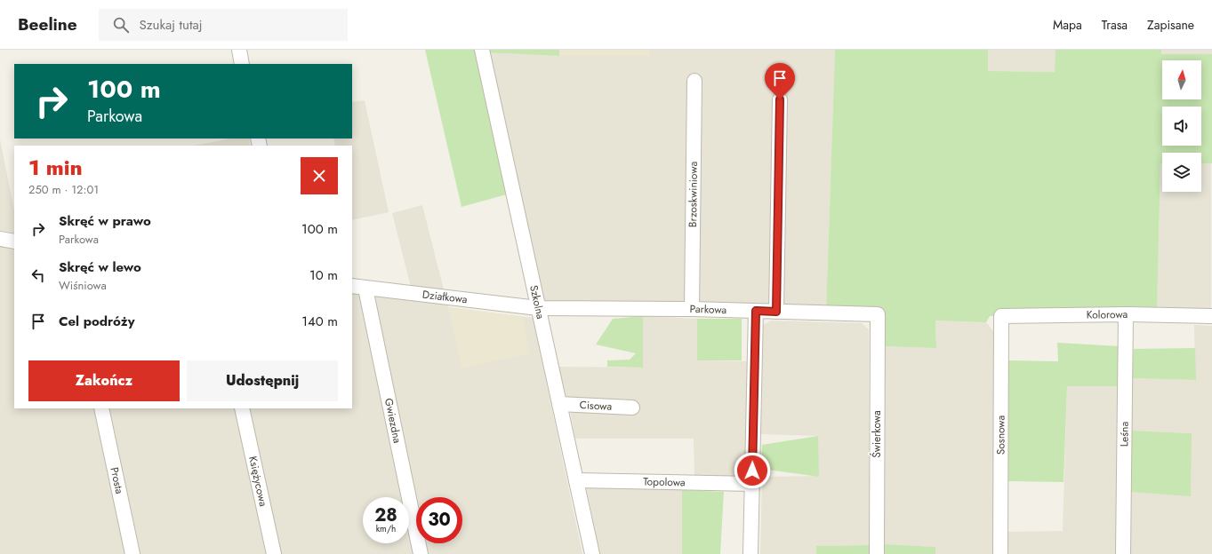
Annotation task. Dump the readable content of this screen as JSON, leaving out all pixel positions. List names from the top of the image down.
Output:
{
  "streets": {
    "street": [
      "Brzoskwiniowa",
      "Działkowa",
      "Szkolna",
      "Parkowa",
      "Kolorowa",
      "Cisowa",
      "Gwiezdna",
      "Świerkowa",
      "Leśna",
      "Sosnowa",
      "Prosta",
      "Księżycowa",
      "Topolowa"
    ]
  },
  "crossings": [
    ["Brzoskwiniowa", "Parkowa"],
    ["Działkowa", "Szkolna"],
    ["Działkowa", "Parkowa"],
    ["Działkowa", "Gwiezdna"],
    ["Szkolna", "Parkowa"],
    ["Szkolna", "Cisowa"],
    ["Szkolna", "Topolowa"],
    ["Parkowa", "Świerkowa"],
    ["Kolorowa", "Leśna"],
    ["Kolorowa", "Sosnowa"]
  ],
  "north": "top",
  "page": {
    "header": "Beeline",
    "search": "Szukaj tutaj",
    "nav": ["Mapa", "Trasa", "Zapisane"],
    "turn": ["100 m", "Parkowa"],
    "heading": ["1 min", "250 m · 12:01"],
    "list": [
      {
        "name": "Skręć w prawo",
        "note": "Parkowa",
        "value": "100 m"
      },
      {
        "name": "Skręć w lewo",
        "note": "Wiśniowa",
        "value": "10 m"
      },
      {
        "name": "Cel podróży",
        "value": "140 m"
      }
    ],
    "buttons": ["Zakończ", "Udostępnij"],
    "speed": "28 km/h",
    "limit": "30"
  }
}
